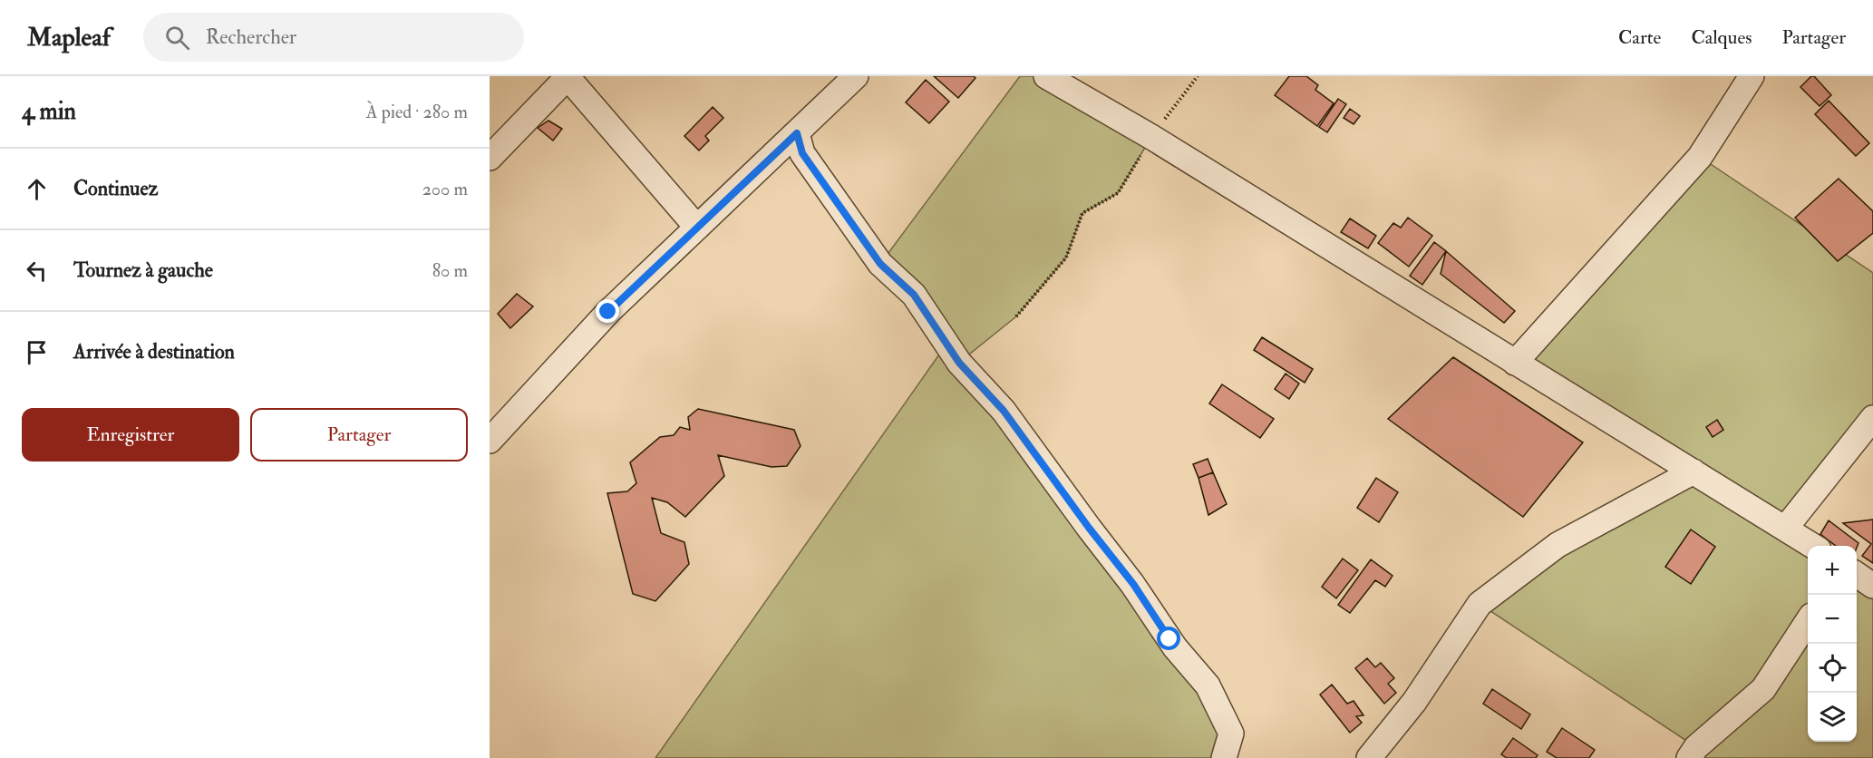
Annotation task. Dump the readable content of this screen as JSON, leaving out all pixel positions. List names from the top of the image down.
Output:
{
  "page": {
    "header": "Mapleaf",
    "search": "Rechercher",
    "nav": ["Carte", "Calques", "Partager"],
    "heading": ["4 min", "À pied · 280 m"],
    "list": [
      ["Continuez", "200 m"],
      ["Tournez à gauche", "80 m"],
      "Arrivée à destination"
    ],
    "buttons": ["Enregistrer", "Partager"],
    "map_buttons": ["+", "−"]
  }
}
